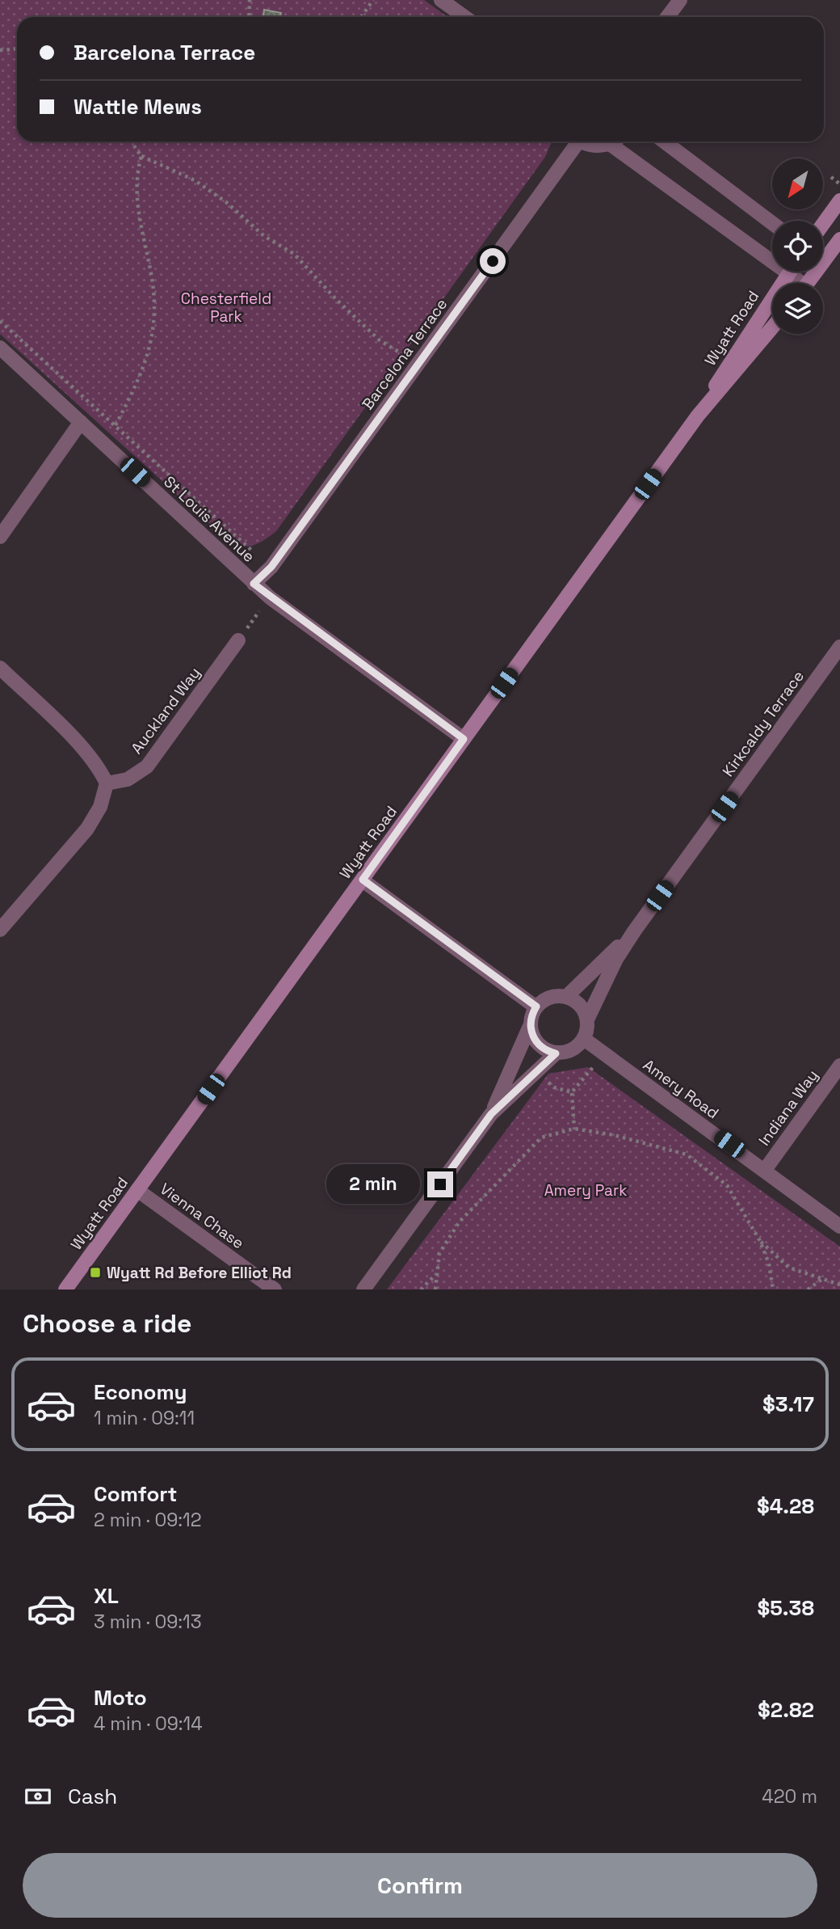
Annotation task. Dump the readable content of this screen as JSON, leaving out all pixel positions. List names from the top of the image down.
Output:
{
  "streets": {
    "street": [
      "Wyatt Road",
      "Barcelona Terrace",
      "St Louis Avenue",
      "Auckland Way",
      "Kirkcaldy Terrace",
      "Amery Road",
      "Indiana Way",
      "Vienna Chase"
    ]
  },
  "crossings": [
    ["Wyatt Road", "St Louis Avenue"],
    ["Wyatt Road", "Vienna Chase"],
    ["Barcelona Terrace", "St Louis Avenue"],
    ["Kirkcaldy Terrace", "Amery Road"],
    ["Amery Road", "Indiana Way"]
  ],
  "parks": ["Chesterfield Park", "Amery Park"],
  "places": {
    "transit": ["Wyatt Rd Before Elliot Rd"]
  },
  "north": "bottom left",
  "page": {
    "banner": ["Barcelona Terrace", "Wattle Mews"],
    "bubble": "2 min",
    "heading": "Choose a ride",
    "list": [
      {
        "name": "Economy",
        "note": "1 min · 09:11",
        "value": "$3.17"
      },
      {
        "name": "Comfort",
        "note": "2 min · 09:12",
        "value": "$4.28"
      },
      {
        "name": "XL",
        "note": "3 min · 09:13",
        "value": "$5.38"
      },
      {
        "name": "Moto",
        "note": "4 min · 09:14",
        "value": "$2.82"
      }
    ],
    "pay": ["Cash", "420 m"],
    "buttons": "Confirm"
  }
}
